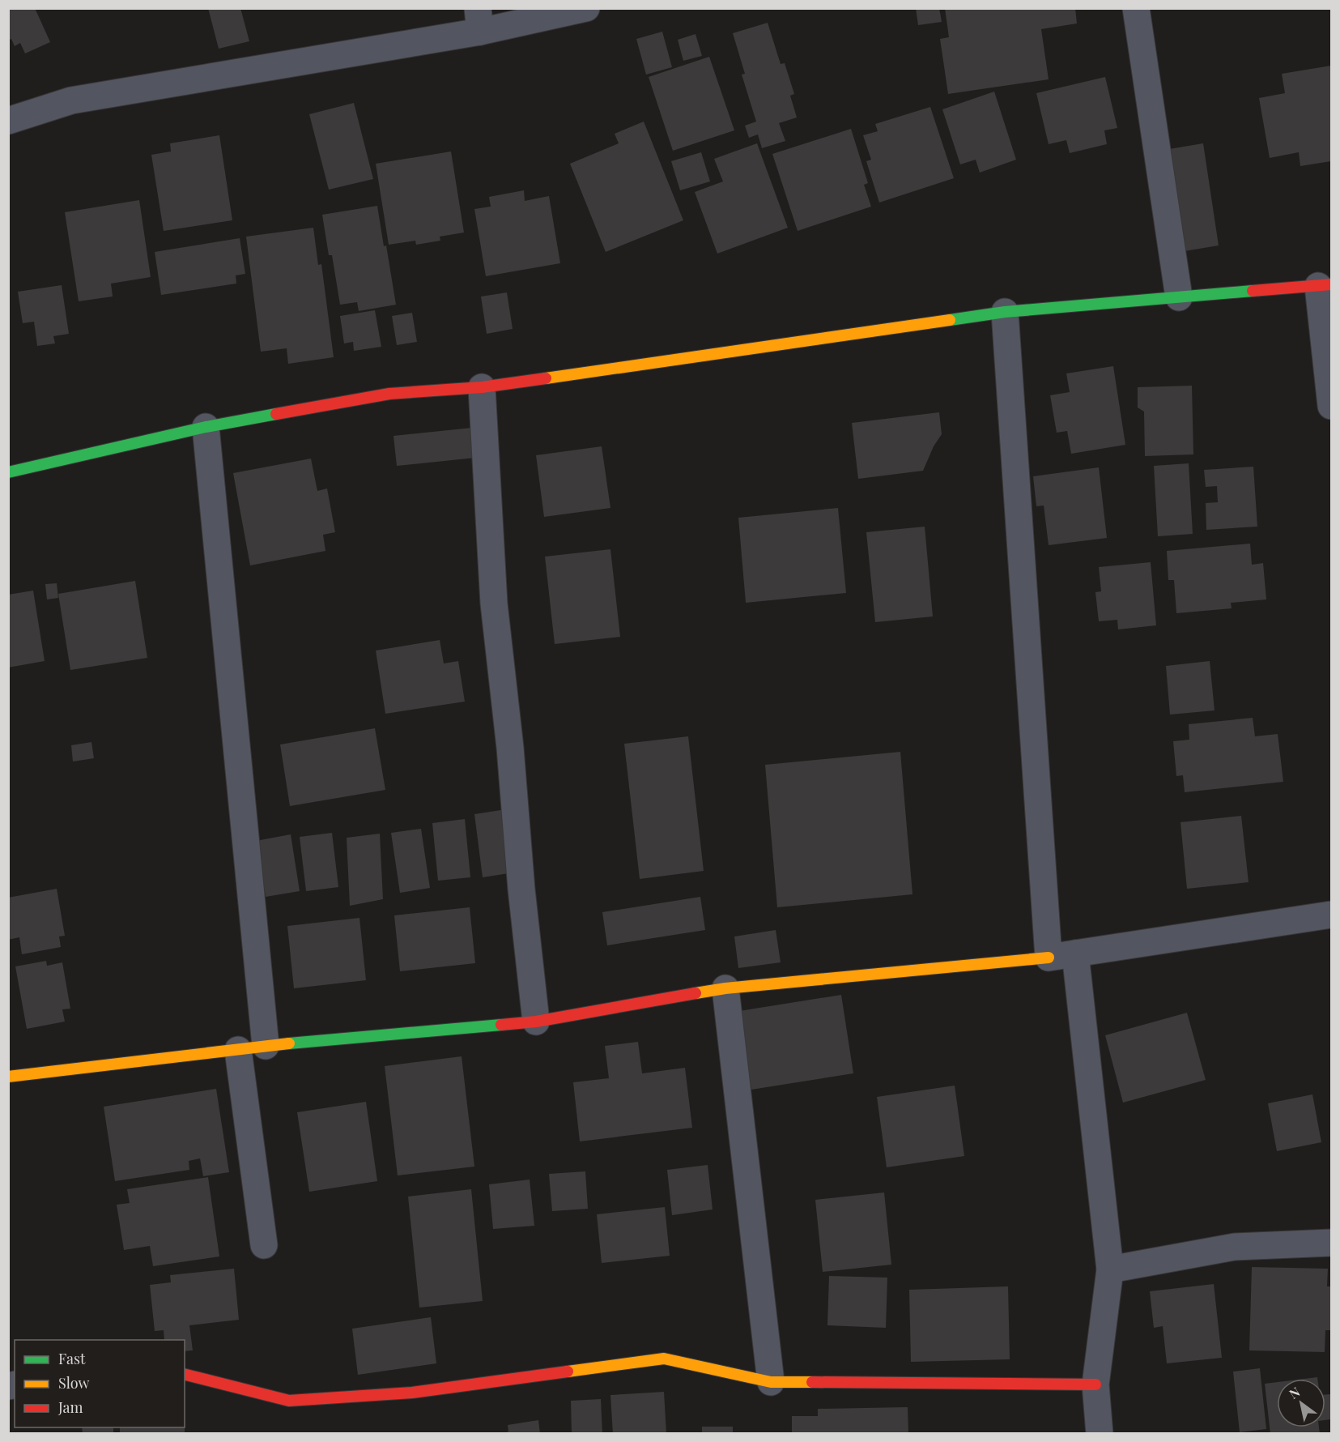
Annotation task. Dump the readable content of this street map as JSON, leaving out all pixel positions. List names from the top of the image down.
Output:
{
  "legend": ["Fast", "Slow", "Jam"],
  "north": "top left"
}
